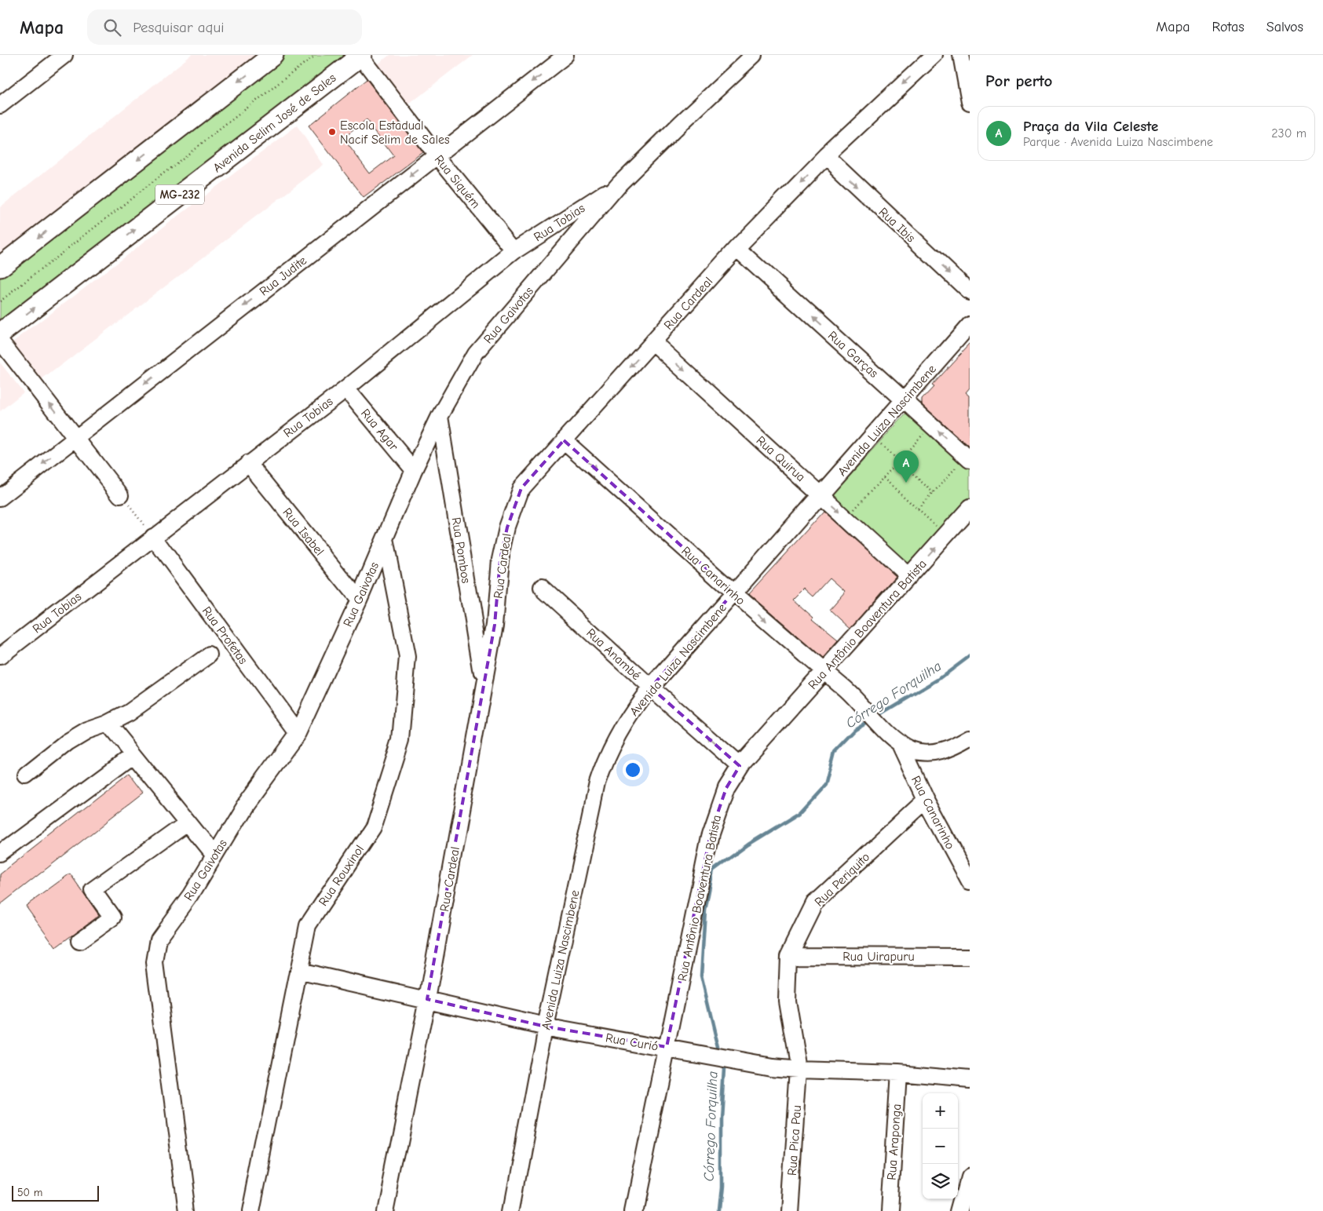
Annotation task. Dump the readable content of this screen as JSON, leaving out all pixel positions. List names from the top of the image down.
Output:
{
  "streets": {
    "main road": ["Avenida Selim José de Sales", "MG-232"],
    "street": [
      "Rua Siquém",
      "Rua Tobias",
      "Rua Ibis",
      "Rua Judite",
      "Rua Cardeal",
      "Rua Gaivotas",
      "Rua Garças",
      "Avenida Luiza Nascimbene",
      "Rua Agar",
      "Rua Quirua",
      "Rua Isabel",
      "Rua Pombos",
      "Rua Canarinho",
      "Rua Antônio Boaventura Batista",
      "Rua Profetas",
      "Rua Anambé",
      "Rua Rouxinol",
      "Rua Periquito",
      "Rua Uirapuru",
      "Rua Curió",
      "Rua Pica Pau",
      "Rua Araponga"
    ]
  },
  "crossings": [
    ["Avenida Selim José de Sales", "Rua Siquém"],
    ["Rua Siquém", "Rua Tobias"],
    ["Rua Siquém", "Rua Judite"],
    ["Rua Tobias", "Rua Gaivotas"],
    ["Rua Tobias", "Rua Agar"],
    ["Rua Tobias", "Rua Isabel"],
    ["Rua Tobias", "Rua Profetas"],
    ["Rua Ibis", "Rua Cardeal"],
    ["Rua Cardeal", "Rua Garças"],
    ["Rua Cardeal", "Rua Quirua"],
    ["Rua Cardeal", "Rua Pombos"],
    ["Rua Cardeal", "Rua Canarinho"],
    ["Rua Cardeal", "Rua Curió"],
    ["Rua Gaivotas", "Rua Agar"],
    ["Rua Gaivotas", "Rua Isabel"],
    ["Rua Gaivotas", "Rua Pombos"],
    ["Rua Gaivotas", "Rua Profetas"],
    ["Rua Gaivotas", "Rua Rouxinol"],
    ["Rua Garças", "Avenida Luiza Nascimbene"],
    ["Avenida Luiza Nascimbene", "Rua Quirua"],
    ["Avenida Luiza Nascimbene", "Rua Canarinho"],
    ["Avenida Luiza Nascimbene", "Rua Anambé"],
    ["Avenida Luiza Nascimbene", "Rua Curió"],
    ["Rua Quirua", "Rua Antônio Boaventura Batista"],
    ["Rua Canarinho", "Rua Antônio Boaventura Batista"],
    ["Rua Canarinho", "Rua Periquito"],
    ["Rua Antônio Boaventura Batista", "Rua Anambé"],
    ["Rua Antônio Boaventura Batista", "Rua Curió"],
    ["Rua Rouxinol", "Rua Curió"],
    ["Rua Periquito", "Rua Uirapuru"],
    ["Rua Periquito", "Rua Curió"],
    ["Rua Periquito", "Rua Pica Pau"],
    ["Rua Curió", "Rua Pica Pau"],
    ["Rua Curió", "Rua Araponga"]
  ],
  "one_way": [
    "Rua Ibis",
    "Rua Judite",
    "Rua Garças",
    "Rua Quirua",
    "Rua Canarinho",
    "Rua Anambé"
  ],
  "water": ["Córrego Forquilha"],
  "places": ["Escola Estadual Nacif Selim de Sales"],
  "scale_bar": "50 m",
  "page": {
    "header": "Mapa",
    "search": "Pesquisar aqui",
    "nav": ["Mapa", "Rotas", "Salvos"],
    "heading": "Por perto",
    "list": [
      {
        "mark": "A",
        "name": "Praça da Vila Celeste",
        "note": "Parque · Avenida Luiza Nascimbene",
        "value": "230 m"
      }
    ],
    "pins": "A",
    "map_buttons": ["+", "−"],
    "scale": "50 m"
  }
}
